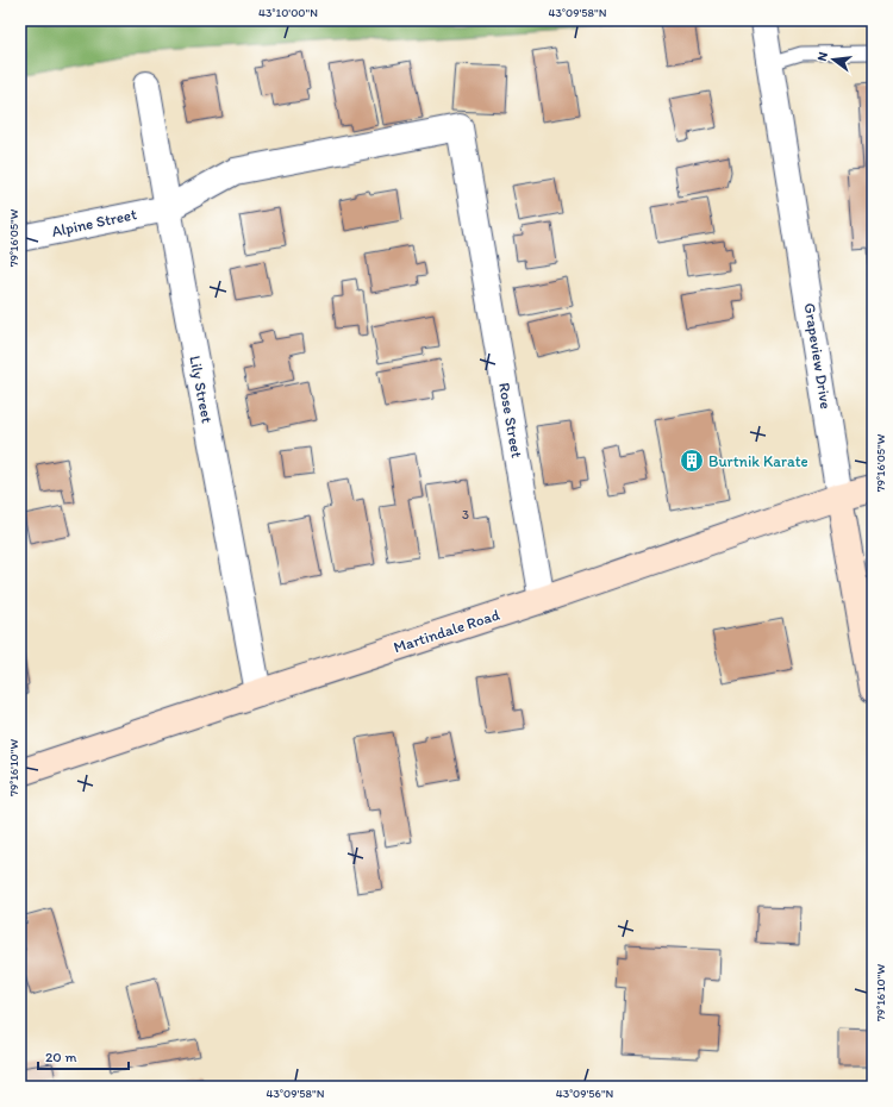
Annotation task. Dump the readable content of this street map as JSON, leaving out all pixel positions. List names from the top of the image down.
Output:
{
  "streets": {
    "main road": ["Grapeview Drive", "Martindale Road"],
    "street": ["Alpine Street", "Lily Street", "Rose Street"]
  },
  "crossings": [
    ["Alpine Street", "Lily Street"],
    ["Alpine Street", "Rose Street"],
    ["Grapeview Drive", "Martindale Road"],
    ["Lily Street", "Martindale Road"],
    ["Rose Street", "Martindale Road"]
  ],
  "places": {
    "building": ["Burtnik Karate"]
  },
  "house_numbers": ["3"],
  "scale_bar": "20 m",
  "north": "left",
  "coordinates": [
    "43°10'00\"N",
    "43°09'58\"N",
    "79°16'05\"W",
    "79°16'10\"W",
    "43°09'56\"N"
  ]
}
